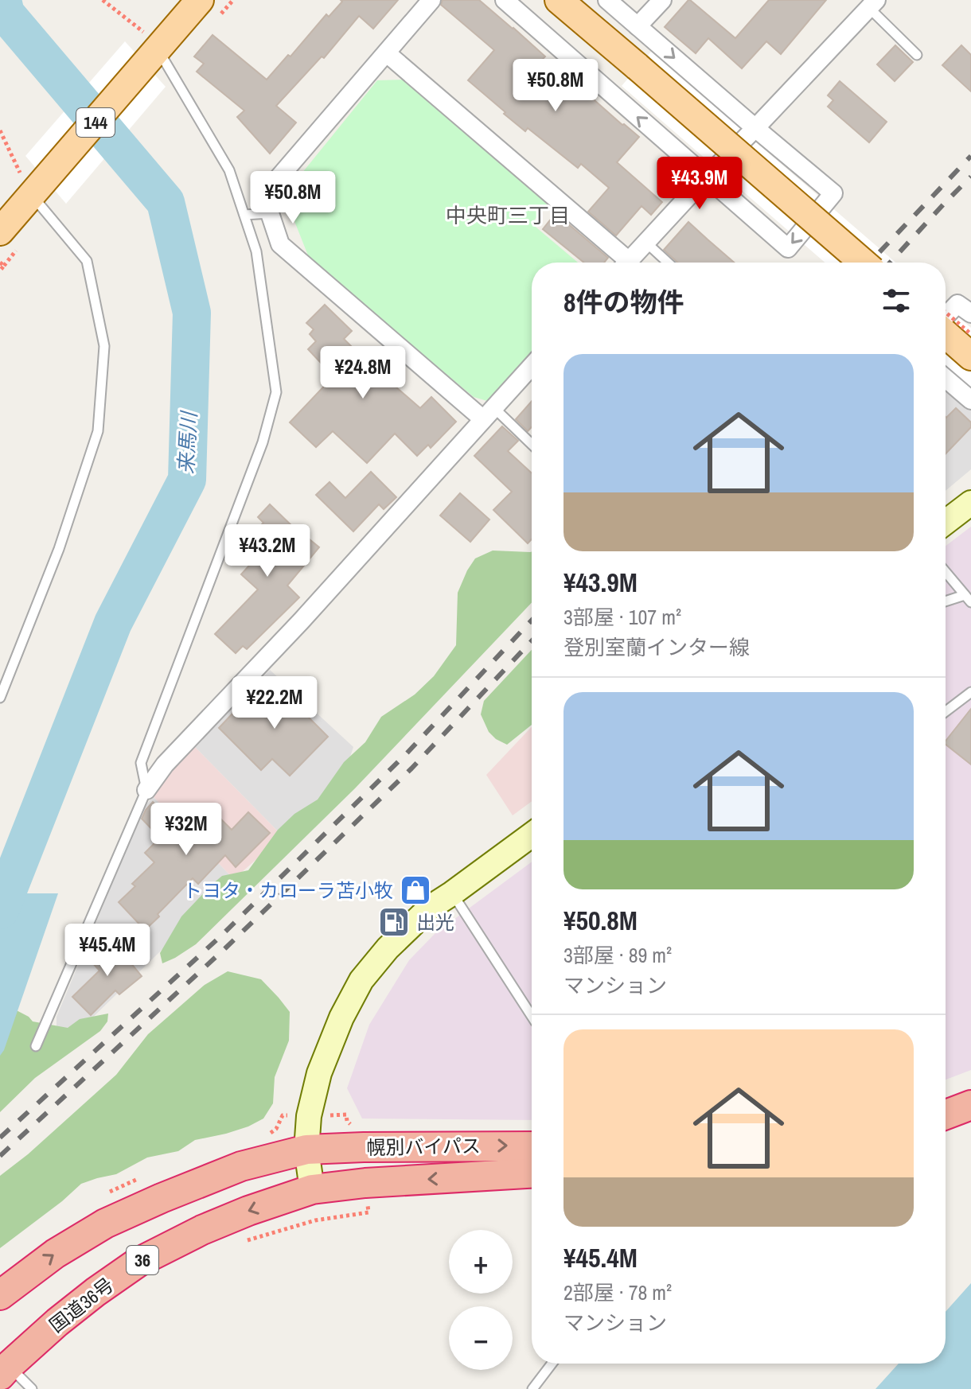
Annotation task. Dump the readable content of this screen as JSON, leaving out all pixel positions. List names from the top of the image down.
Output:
{
  "streets": {
    "highway": ["幌別バイパス", "36", "国道36号"],
    "main road": ["144"]
  },
  "crossings": [
    ["幌別バイパス", "国道36号"]
  ],
  "districts": ["中央町三丁目"],
  "water": ["来馬川"],
  "places": {
    "shop": ["トヨタ・カローラ苫小牧"],
    "fuel station": ["出光"]
  },
  "page": {
    "price": [
      "¥50.8M",
      "¥43.9M",
      "¥50.8M",
      "¥24.8M",
      "¥43.2M",
      "¥22.2M",
      "¥32M",
      "¥45.4M"
    ],
    "heading": "8件の物件",
    "list": [
      {
        "name": "¥43.9M",
        "note": "3部屋 · 107 m² · 登別室蘭インター線"
      },
      {
        "name": "¥50.8M",
        "note": "3部屋 · 89 m² · マンション"
      },
      {
        "name": "¥45.4M",
        "note": "2部屋 · 78 m² · マンション"
      }
    ],
    "map_buttons": ["+", "−"]
  }
}
